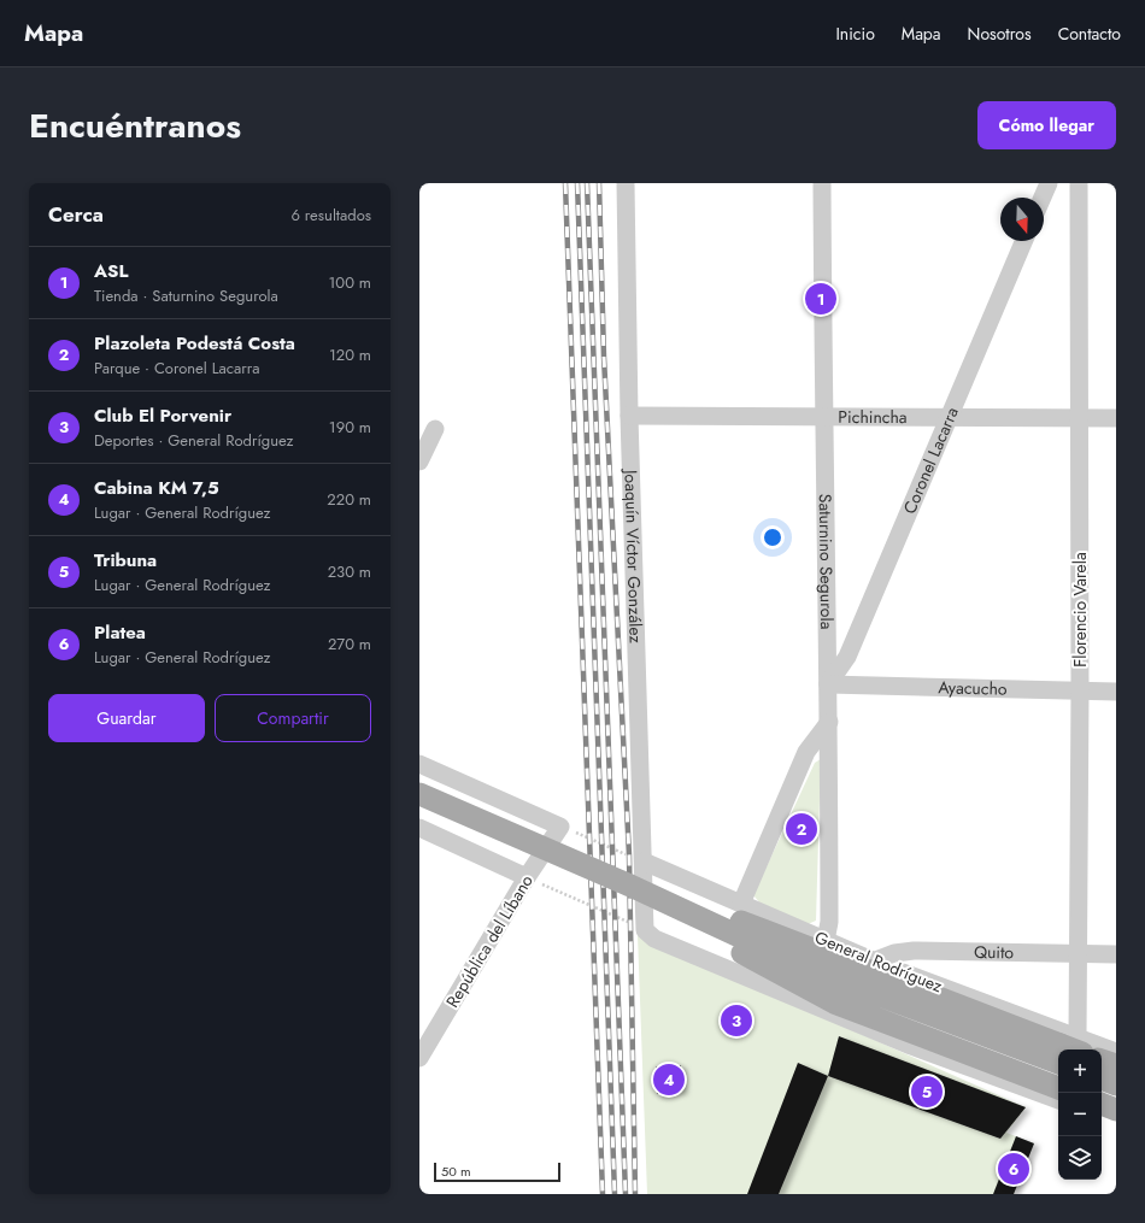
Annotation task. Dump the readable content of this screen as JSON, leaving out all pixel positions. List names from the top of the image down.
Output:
{
  "streets": {
    "street": [
      "Pichincha",
      "Coronel Lacarra",
      "Joaquín Víctor González",
      "Saturnino Segurola",
      "Florencio Varela",
      "Ayacucho",
      "República del Líbano",
      "Quito",
      "General Rodríguez"
    ]
  },
  "crossings": [
    ["Pichincha", "Coronel Lacarra"],
    ["Pichincha", "Joaquín Víctor González"],
    ["Pichincha", "Saturnino Segurola"],
    ["Pichincha", "Florencio Varela"],
    ["Coronel Lacarra", "Saturnino Segurola"],
    ["Coronel Lacarra", "Ayacucho"],
    ["Joaquín Víctor González", "General Rodríguez"],
    ["Saturnino Segurola", "Ayacucho"],
    ["Saturnino Segurola", "General Rodríguez"],
    ["Florencio Varela", "Ayacucho"],
    ["Florencio Varela", "Quito"],
    ["Florencio Varela", "General Rodríguez"],
    ["Quito", "General Rodríguez"]
  ],
  "scale_bar": "50 m",
  "north": "bottom",
  "page": {
    "header": "Mapa",
    "nav": [
      "Inicio",
      "Mapa",
      "Nosotros",
      "Contacto"
    ],
    "title": "Encuéntranos",
    "buttons": [
      "Cómo llegar",
      ["Guardar", "Compartir"]
    ],
    "heading": ["Cerca", "6 resultados"],
    "list": [
      {
        "mark": "1",
        "name": "ASL",
        "note": "Tienda · Saturnino Segurola",
        "value": "100 m"
      },
      {
        "mark": "2",
        "name": "Plazoleta Podestá Costa",
        "note": "Parque · Coronel Lacarra",
        "value": "120 m"
      },
      {
        "mark": "3",
        "name": "Club El Porvenir",
        "note": "Deportes · General Rodríguez",
        "value": "190 m"
      },
      {
        "mark": "4",
        "name": "Cabina KM 7,5",
        "note": "Lugar · General Rodríguez",
        "value": "220 m"
      },
      {
        "mark": "5",
        "name": "Tribuna",
        "note": "Lugar · General Rodríguez",
        "value": "230 m"
      },
      {
        "mark": "6",
        "name": "Platea",
        "note": "Lugar · General Rodríguez",
        "value": "270 m"
      }
    ],
    "pins": [
      "1",
      "2",
      "3",
      "4",
      "5",
      "6"
    ],
    "map_buttons": ["+", "−"],
    "scale": "50 m"
  }
}
